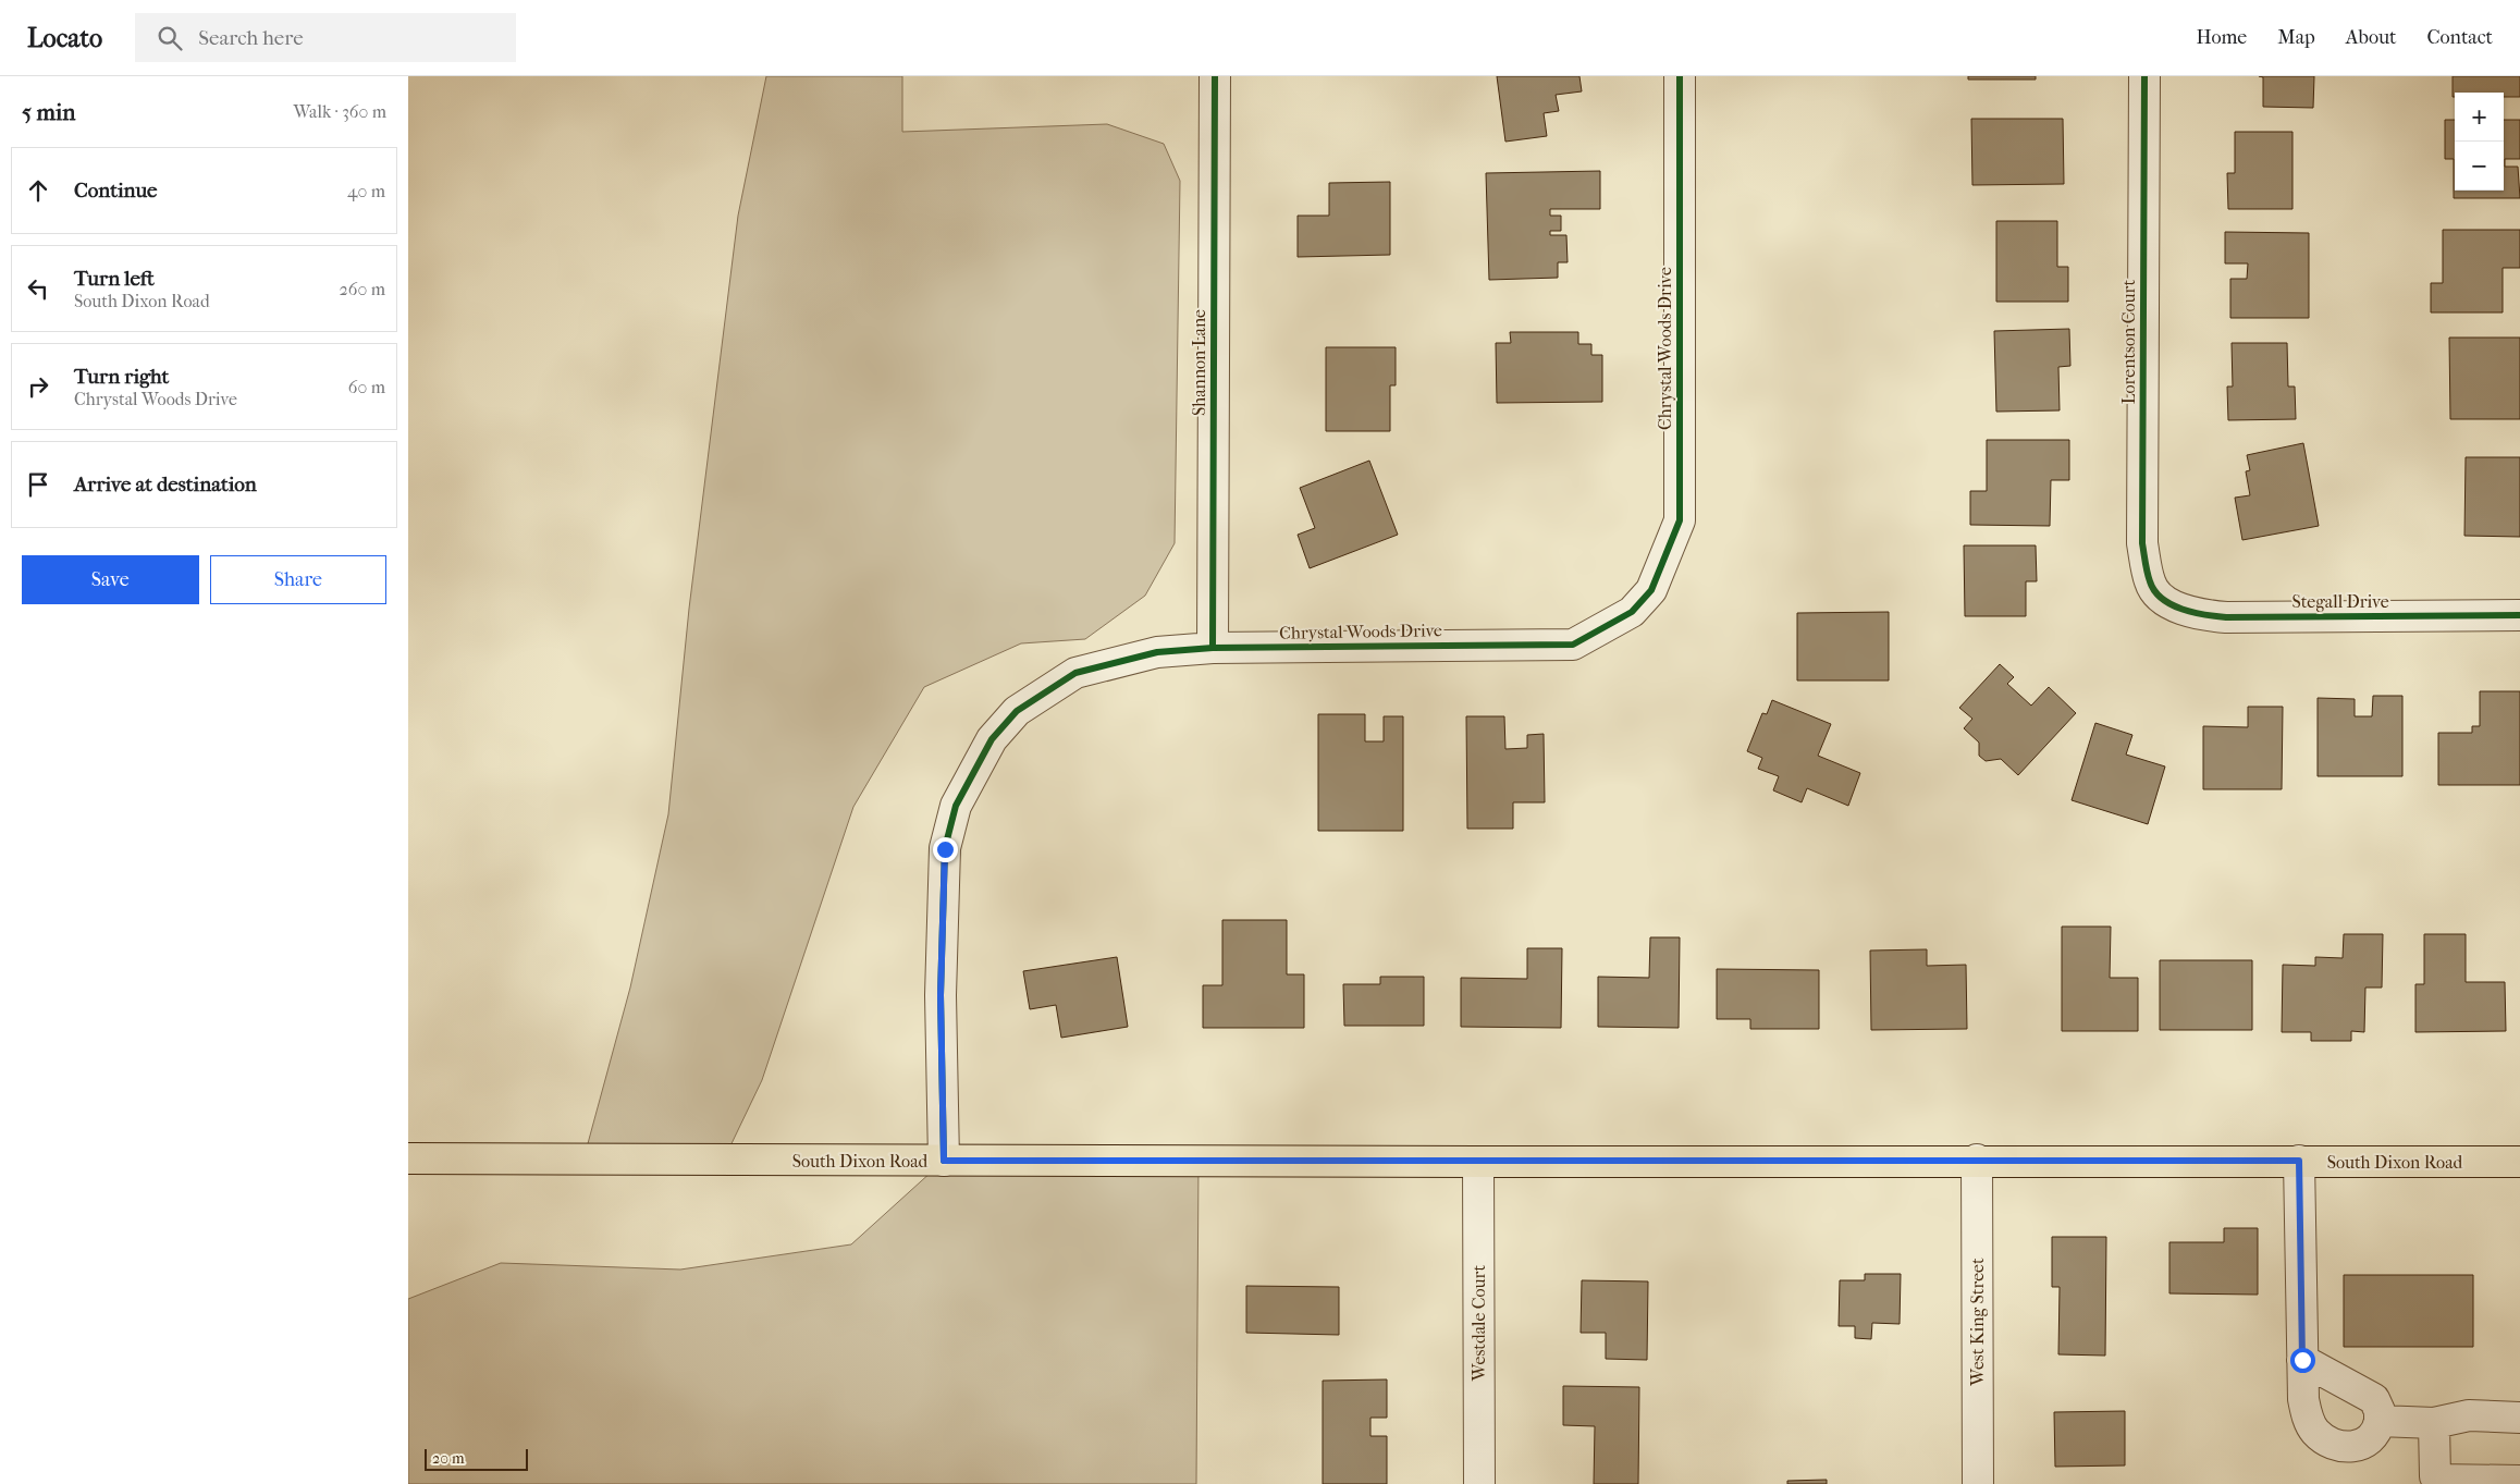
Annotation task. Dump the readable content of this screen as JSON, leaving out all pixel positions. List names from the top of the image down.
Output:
{
  "streets": {
    "main road": ["South Dixon Road"],
    "street": [
      "Lorentson Court",
      "Chrystal Woods Drive",
      "Shannon Lane",
      "Stegall Drive",
      "West King Street",
      "Westdale Court"
    ]
  },
  "crossings": [
    ["Lorentson Court", "Stegall Drive"],
    ["Chrystal Woods Drive", "Shannon Lane"],
    ["Chrystal Woods Drive", "South Dixon Road"],
    ["South Dixon Road", "West King Street"],
    ["South Dixon Road", "Westdale Court"]
  ],
  "scale_bar": "20 m",
  "page": {
    "header": "Locato",
    "search": "Search here",
    "nav": [
      "Home",
      "Map",
      "About",
      "Contact"
    ],
    "heading": ["5 min", "Walk · 360 m"],
    "map_buttons": ["+", "−"],
    "list": [
      ["Continue", "40 m"],
      ["Turn left", "South Dixon Road", "260 m"],
      ["Turn right", "Chrystal Woods Drive", "60 m"],
      "Arrive at destination"
    ],
    "buttons": ["Save", "Share"],
    "scale": "20 m"
  }
}
